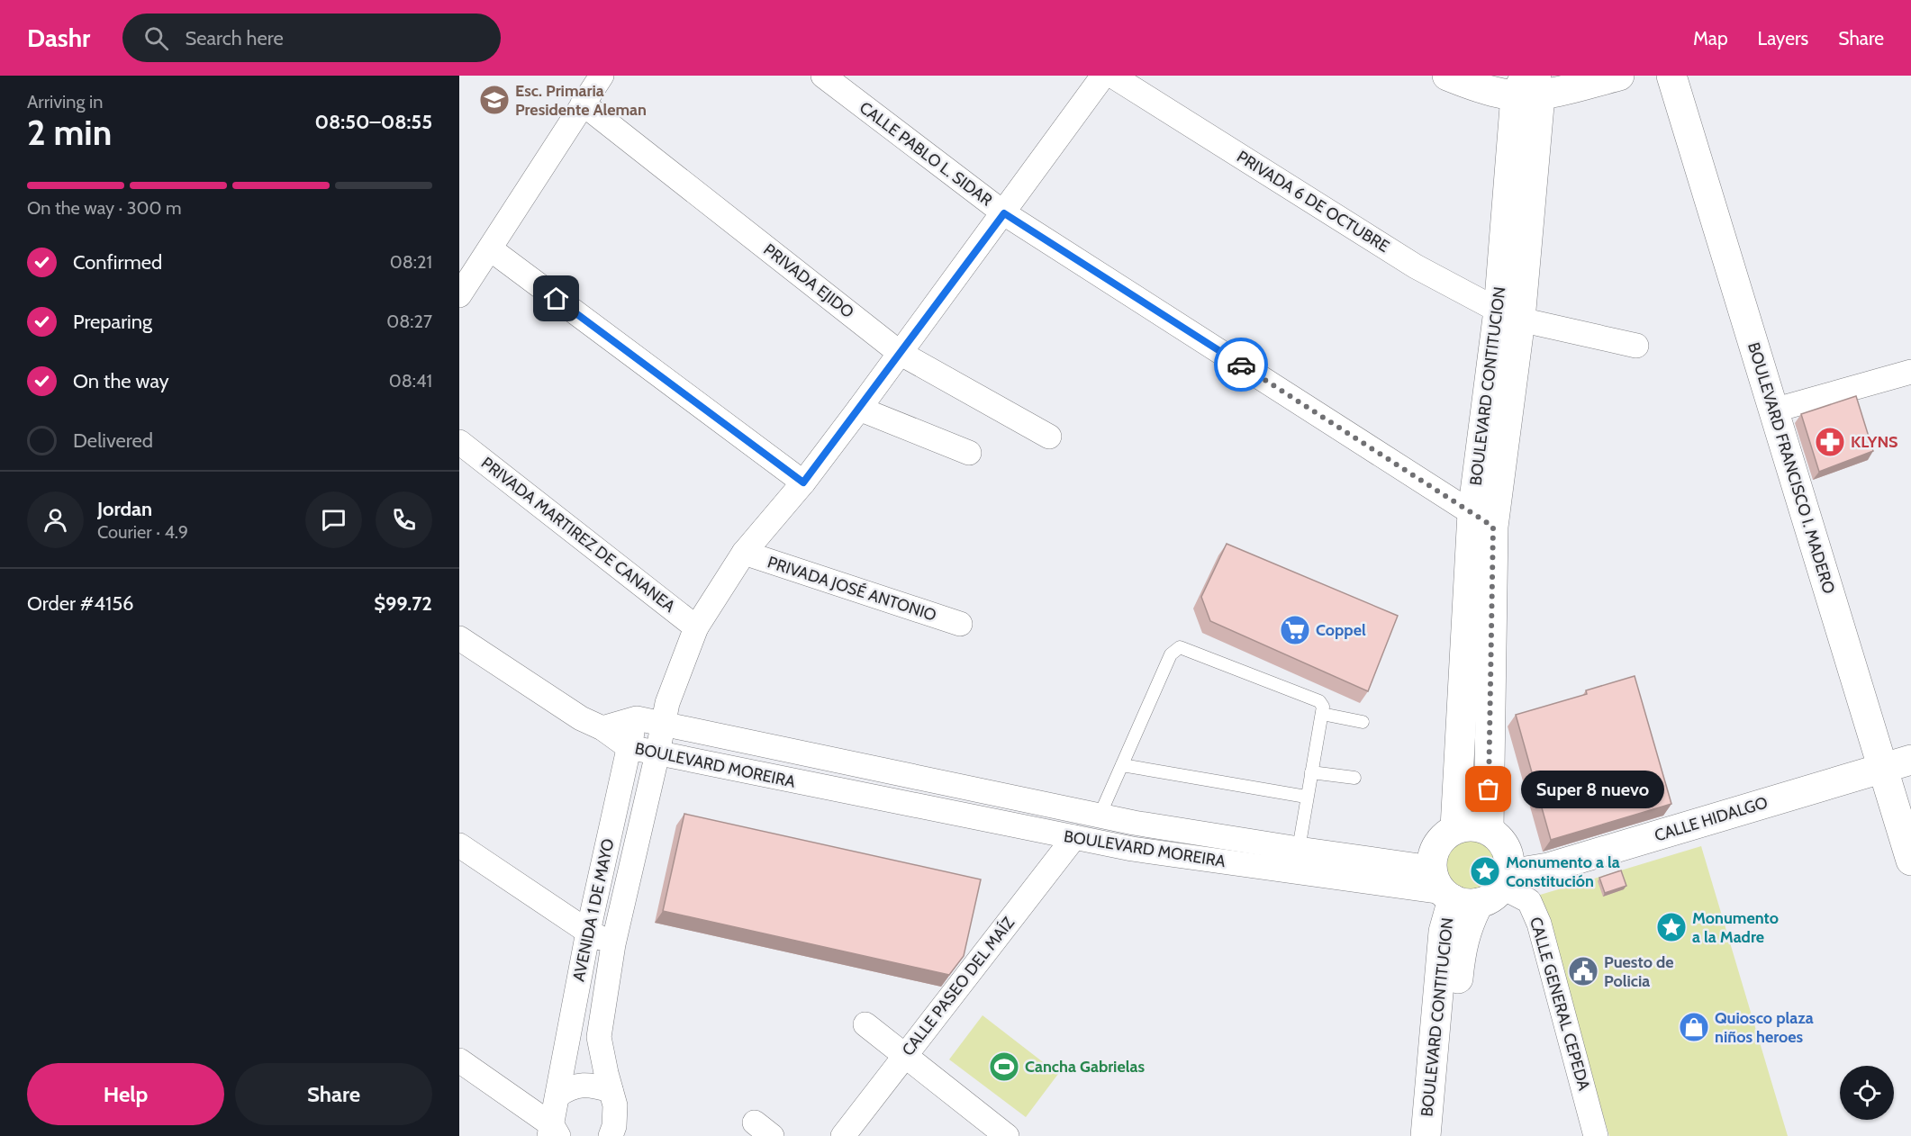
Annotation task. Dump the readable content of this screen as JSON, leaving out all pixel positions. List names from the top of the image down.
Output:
{
  "streets": {
    "street": [
      "CALLE PABLO L. SIDAR",
      "PRIVADA 6 DE OCTUBRE",
      "PRIVADA EJIDO",
      "BOULEVARD CONTITUCION",
      "BOULEVARD FRANCISCO I. MADERO",
      "PRIVADA MARTIREZ DE CANANEA",
      "PRIVADA JOSÉ ANTONIO",
      "BOULEVARD MOREIRA",
      "CALLE HIDALGO",
      "AVENIDA 1 DE MAYO",
      "CALLE PASEO DEL MAÍZ",
      "CALLE GENERAL CEPEDA"
    ]
  },
  "crossings": [
    ["CALLE PABLO L. SIDAR", "BOULEVARD CONTITUCION"],
    ["CALLE PABLO L. SIDAR", "AVENIDA 1 DE MAYO"],
    ["PRIVADA 6 DE OCTUBRE", "BOULEVARD CONTITUCION"],
    ["PRIVADA EJIDO", "AVENIDA 1 DE MAYO"],
    ["BOULEVARD CONTITUCION", "BOULEVARD MOREIRA"],
    ["BOULEVARD CONTITUCION", "CALLE HIDALGO"],
    ["BOULEVARD CONTITUCION", "CALLE GENERAL CEPEDA"],
    ["BOULEVARD FRANCISCO I. MADERO", "CALLE HIDALGO"],
    ["PRIVADA MARTIREZ DE CANANEA", "AVENIDA 1 DE MAYO"],
    ["PRIVADA JOSÉ ANTONIO", "AVENIDA 1 DE MAYO"],
    ["BOULEVARD MOREIRA", "CALLE HIDALGO"],
    ["BOULEVARD MOREIRA", "AVENIDA 1 DE MAYO"],
    ["BOULEVARD MOREIRA", "CALLE PASEO DEL MAÍZ"],
    ["BOULEVARD MOREIRA", "CALLE GENERAL CEPEDA"],
    ["CALLE HIDALGO", "CALLE GENERAL CEPEDA"]
  ],
  "places": {
    "school or university": ["Esc. Primaria Presidente Aleman"],
    "pharmacy": ["KLYNS"],
    "supermarket": ["Coppel"],
    "other": ["Super 8 nuevo"],
    "place": ["Monumento a la Constitución", "Monumento a la Madre"],
    "public building": ["Puesto de Policia"],
    "shop": ["Quiosco plaza niños heroes"],
    "sports": ["Cancha Gabrielas"]
  },
  "page": {
    "header": "Dashr",
    "search": "Search here",
    "nav": ["Map", "Layers", "Share"],
    "heading": ["2 min", "Arriving in", "08:50–08:55"],
    "panel": [
      "Jordan",
      "Courier · 4.9",
      "Order #4156",
      "$99.72"
    ],
    "bar": "On the way · 300 m",
    "list": [
      ["Confirmed", "08:21"],
      ["Preparing", "08:27"],
      ["On the way", "08:41"],
      "Delivered"
    ],
    "bubble": "Super 8 nuevo",
    "buttons": ["Help", "Share"]
  }
}
